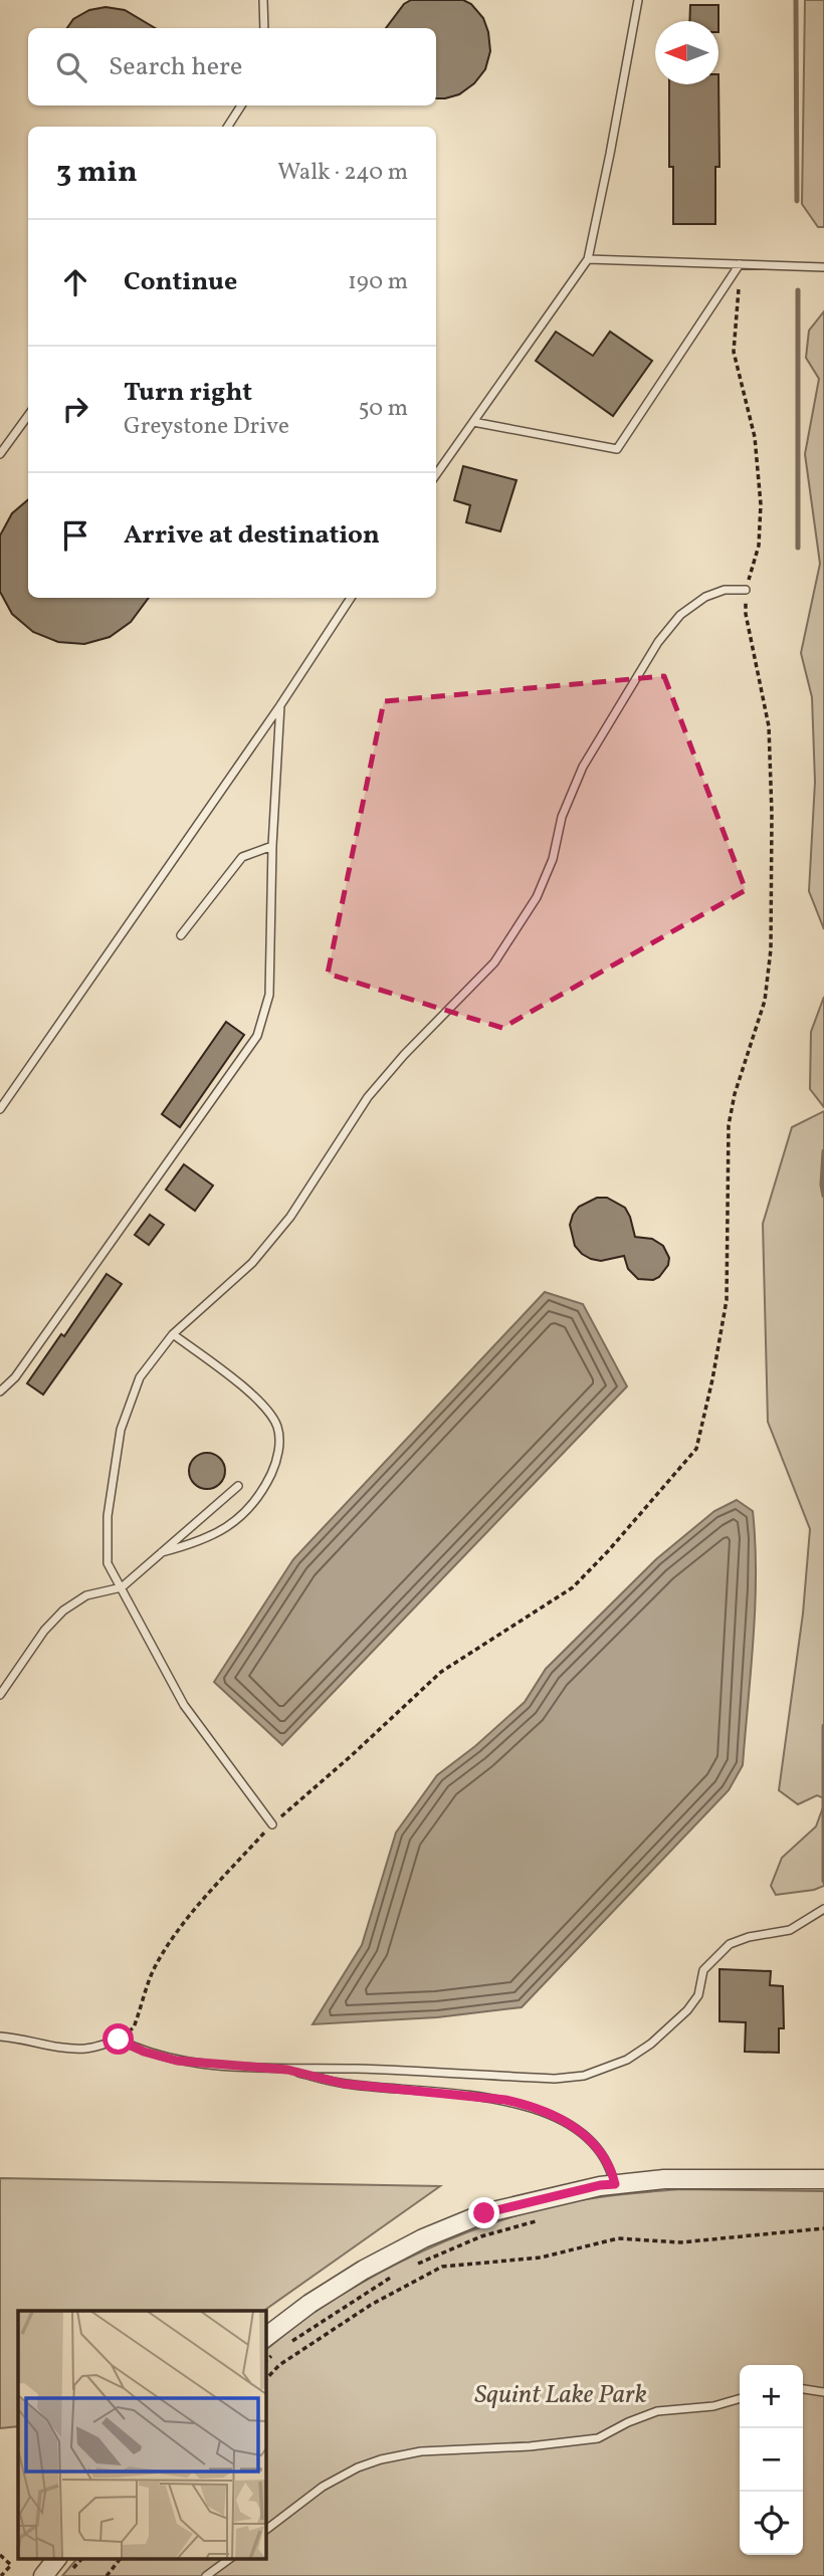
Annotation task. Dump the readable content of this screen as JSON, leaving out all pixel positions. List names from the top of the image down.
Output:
{
  "parks": ["Squint Lake Park"],
  "north": "left",
  "page": {
    "search": "Search here",
    "heading": ["3 min", "Walk · 240 m"],
    "list": [
      ["Continue", "190 m"],
      ["Turn right", "Greystone Drive", "50 m"],
      "Arrive at destination"
    ],
    "map_buttons": ["+", "−"]
  }
}
